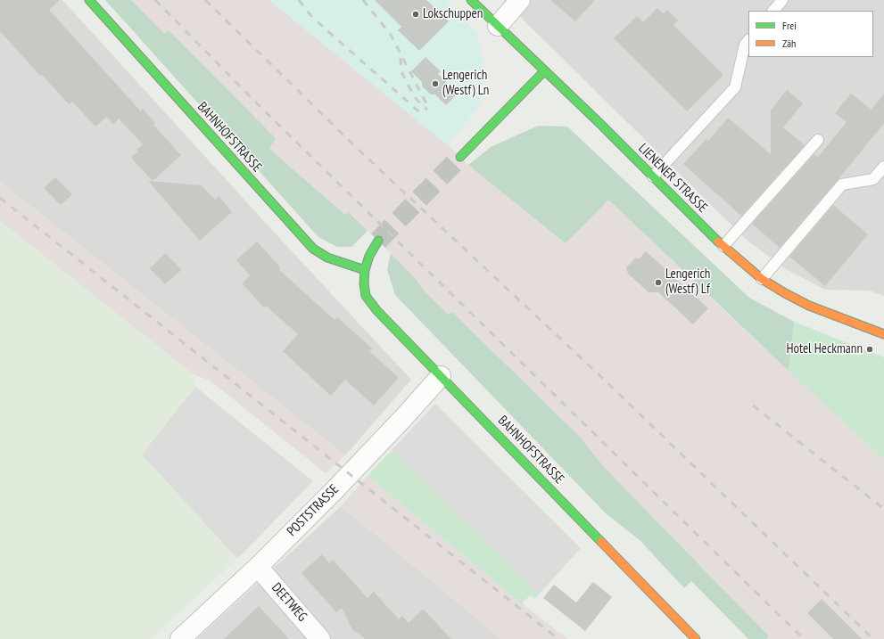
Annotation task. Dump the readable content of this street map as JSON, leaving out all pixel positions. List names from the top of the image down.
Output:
{
  "streets": {
    "street": [
      "BAHNHOFSTRASSE",
      "LIENENER STRASSE",
      "POSTSTRASSE",
      "DEETWEG"
    ]
  },
  "crossings": [
    ["BAHNHOFSTRASSE", "POSTSTRASSE"],
    ["POSTSTRASSE", "DEETWEG"]
  ],
  "places": [
    "Lokschuppen",
    "Lengerich (Westf) Ln",
    "Lengerich (Westf) Lf",
    "Hotel Heckmann"
  ],
  "legend": ["Frei", "Zäh"]
}
